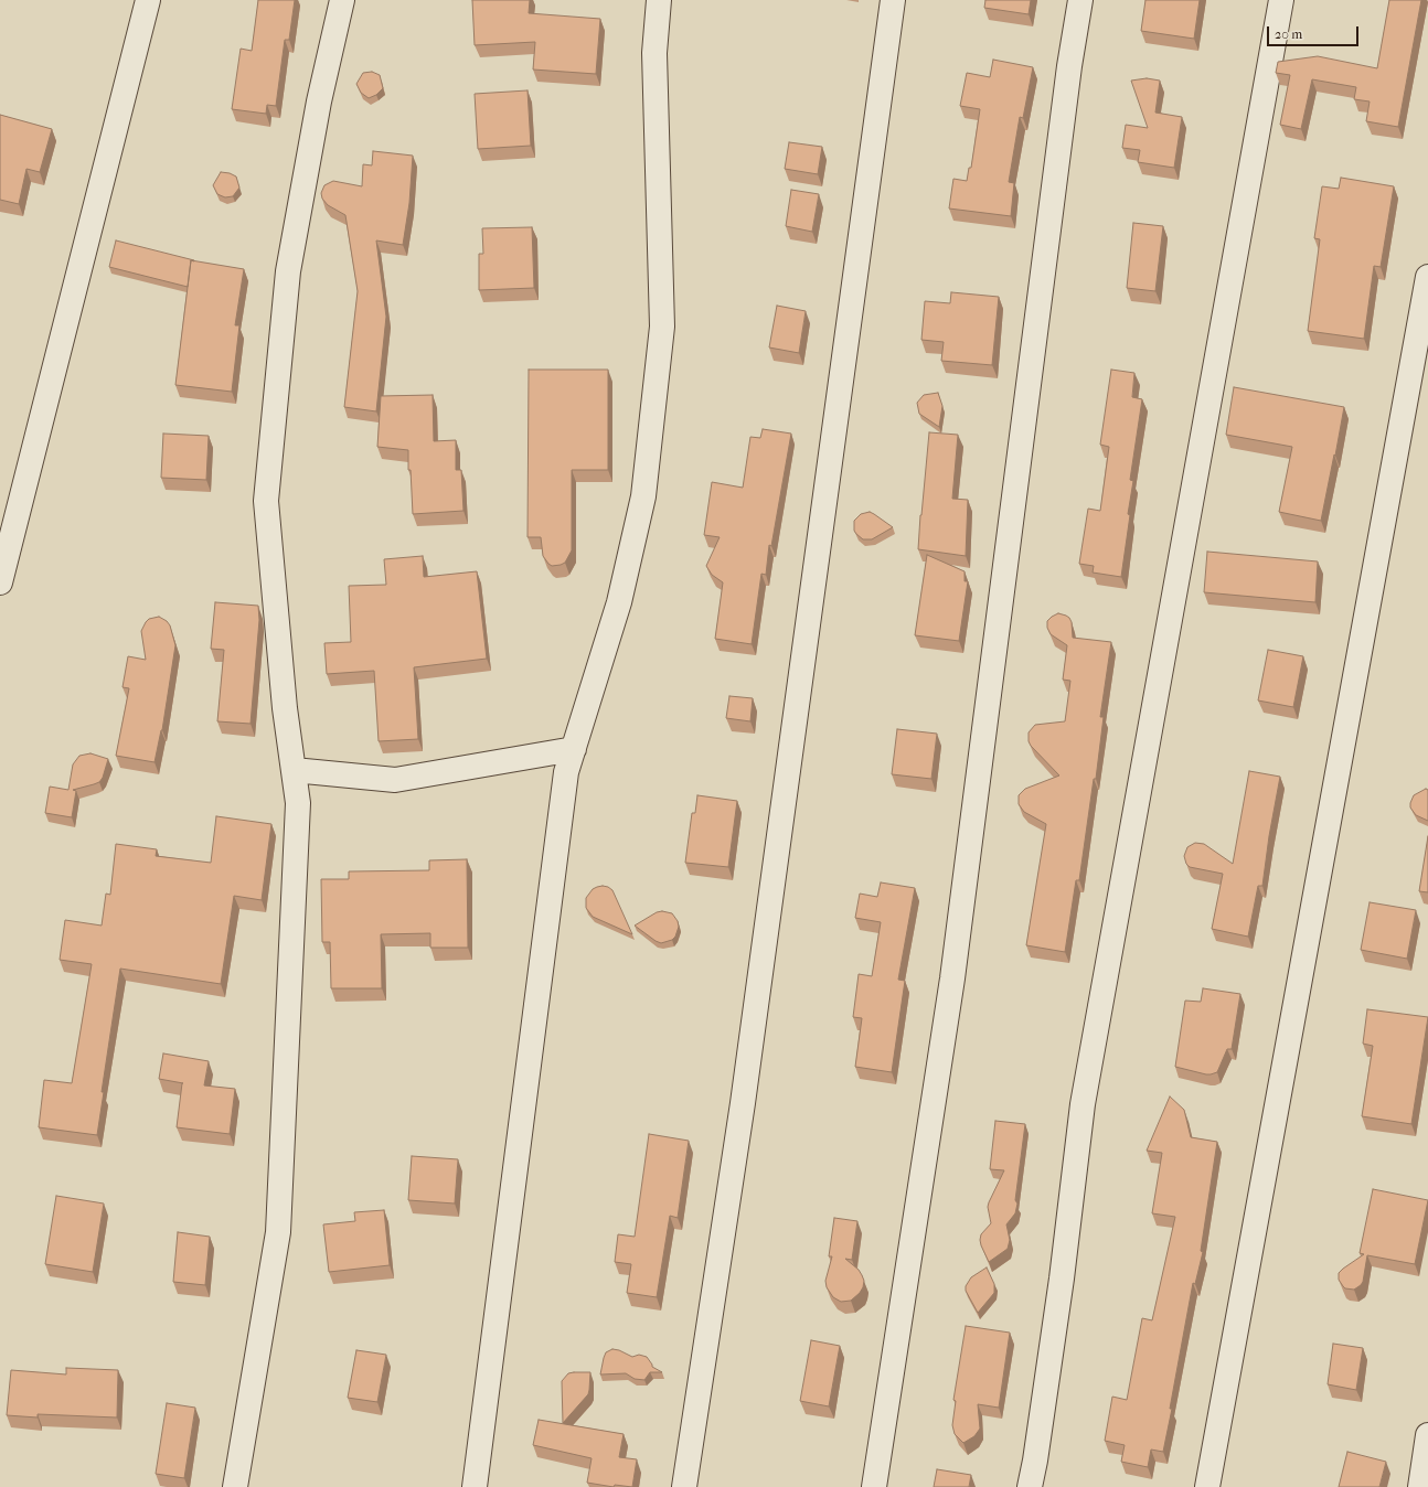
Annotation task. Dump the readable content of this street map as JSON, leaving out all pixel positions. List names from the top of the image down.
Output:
{
  "scale_bar": "20 m"
}
